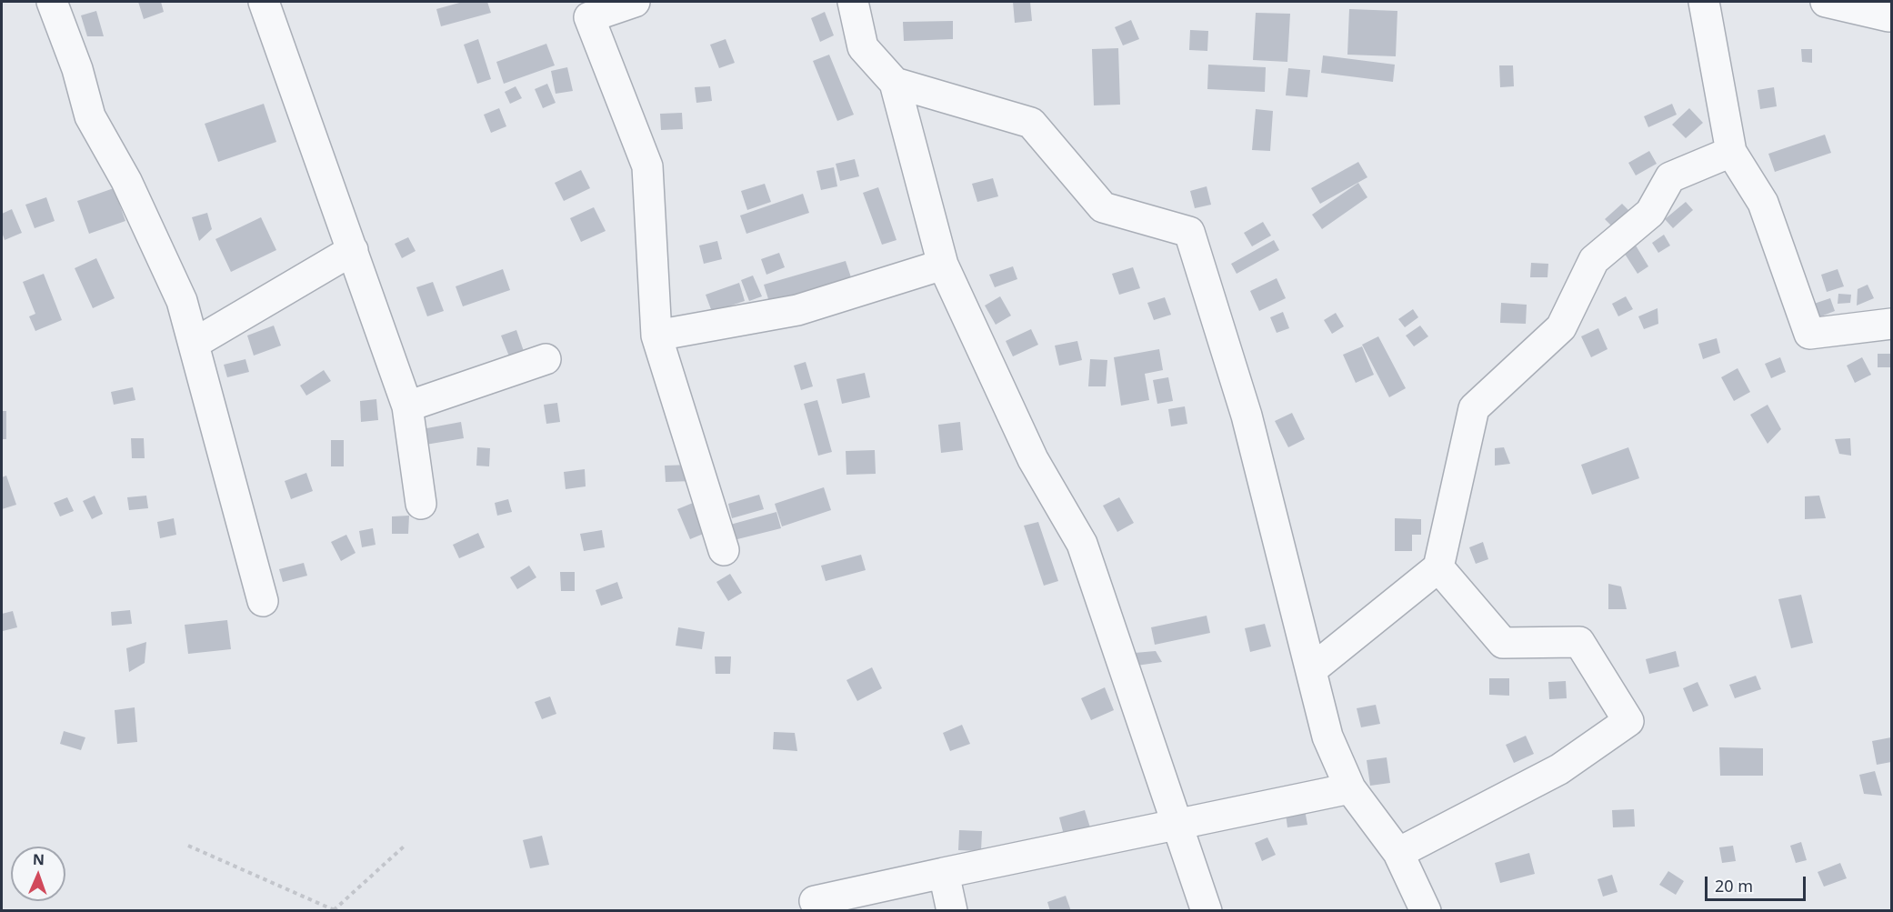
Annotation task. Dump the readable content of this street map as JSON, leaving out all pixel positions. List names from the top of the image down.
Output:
{
  "scale_bar": "20 m",
  "north": "top"
}
